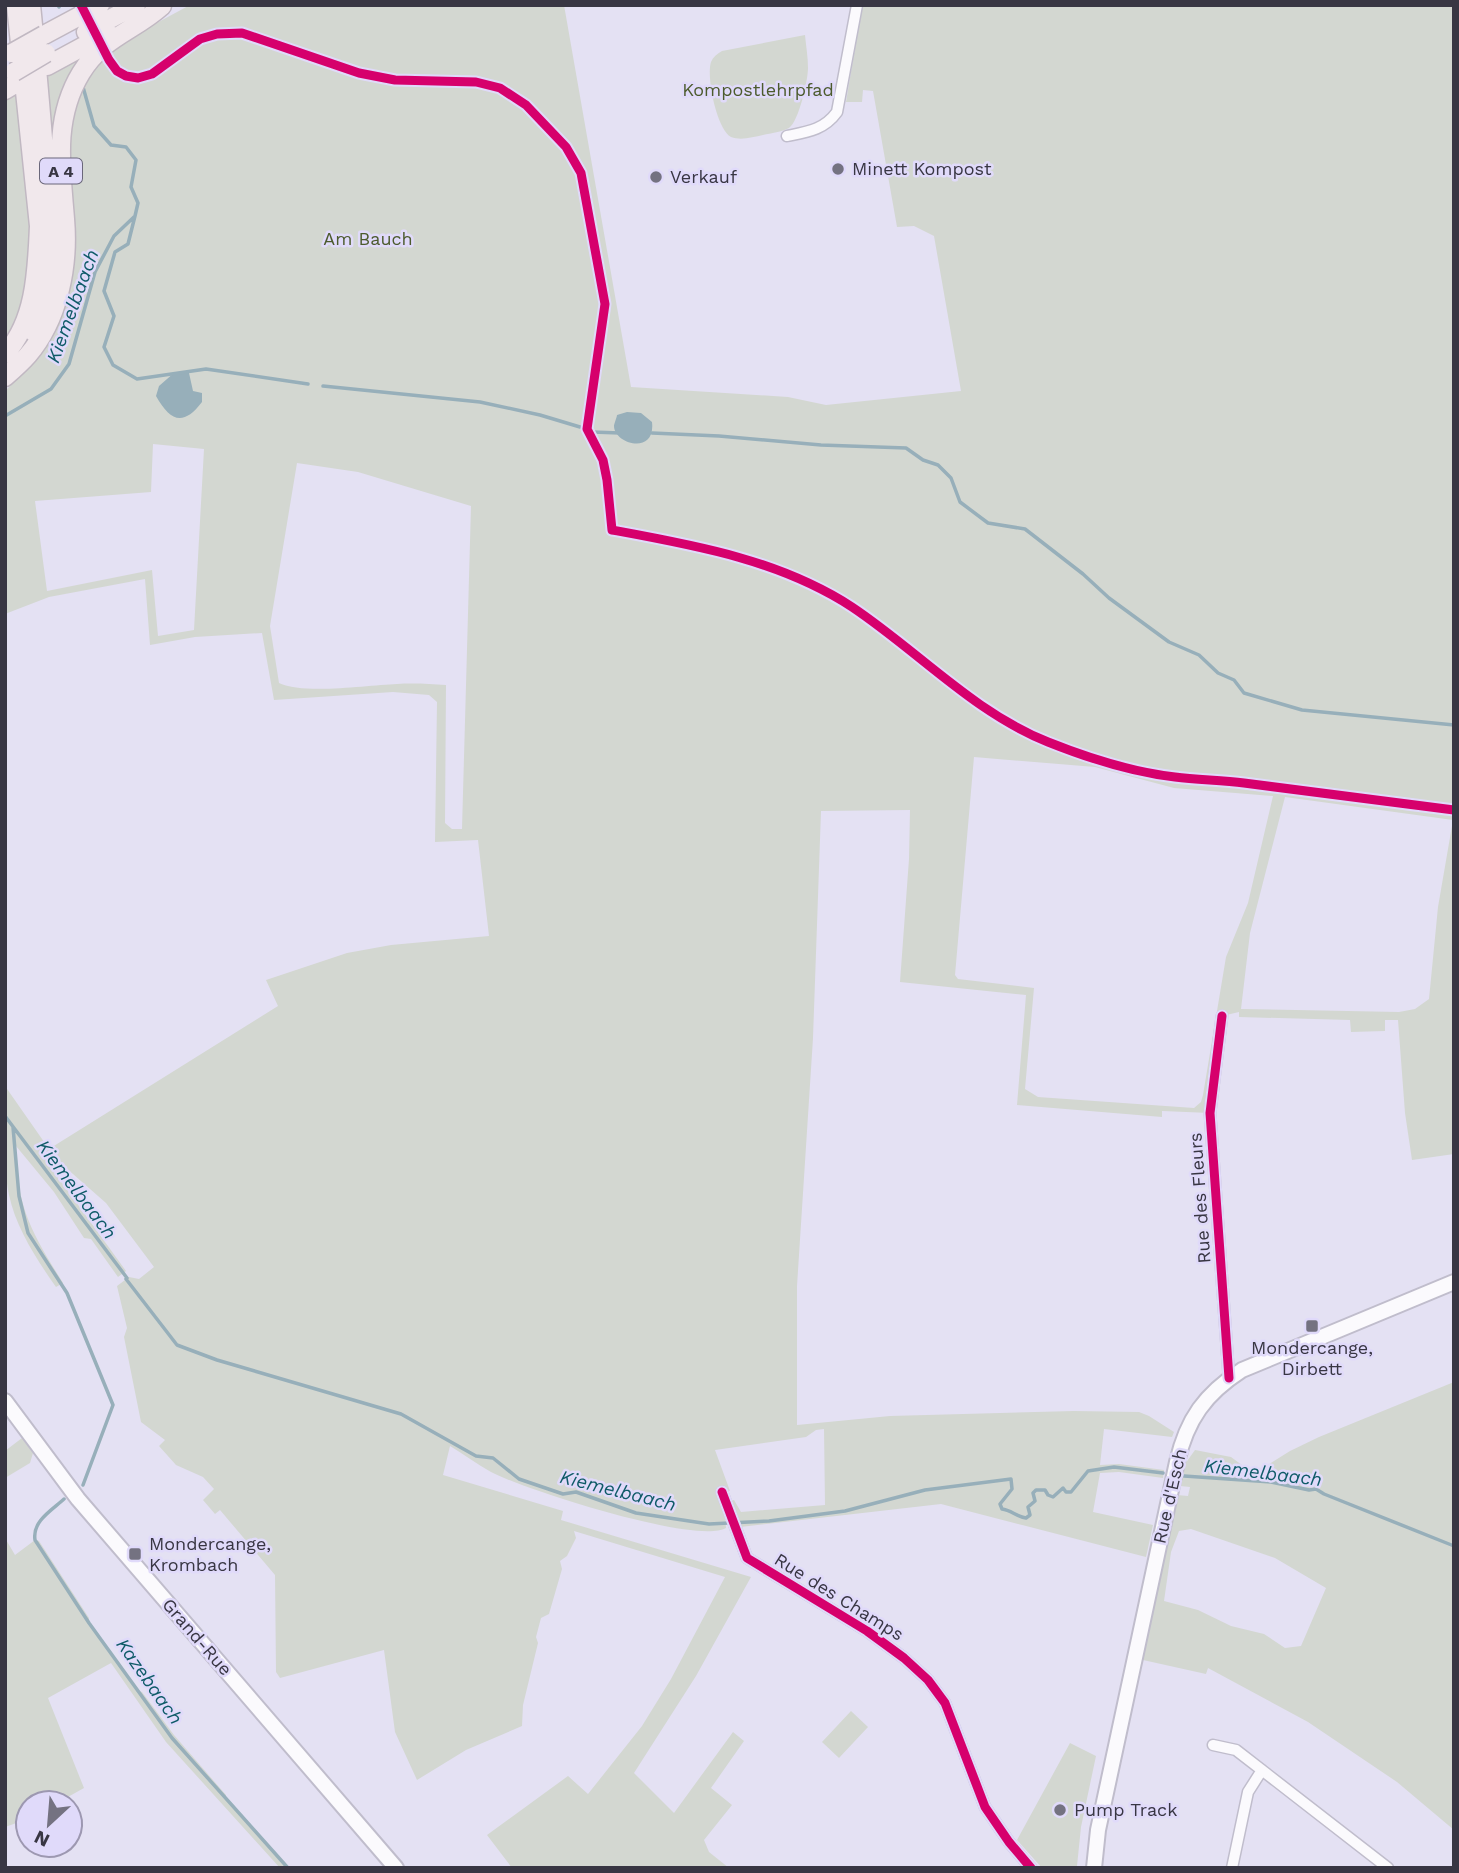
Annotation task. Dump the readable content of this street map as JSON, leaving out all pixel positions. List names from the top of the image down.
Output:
{
  "streets": {
    "highway": ["A 4"],
    "main road": ["Rue d'Esch", "Grand-Rue"],
    "street": ["Rue des Fleurs", "Rue des Champs"]
  },
  "crossings": [
    ["Rue des Fleurs", "Rue d'Esch"]
  ],
  "water": ["Kiemelbaach", "Kazebaach"],
  "parks": ["Kompostlehrpfad", "Am Bauch"],
  "places": {
    "other": ["Minett Kompost", "Verkauf", "Pump Track"],
    "transit": ["Mondercange, Dirbett", "Mondercange, Krombach"]
  },
  "north": "bottom left"
}
